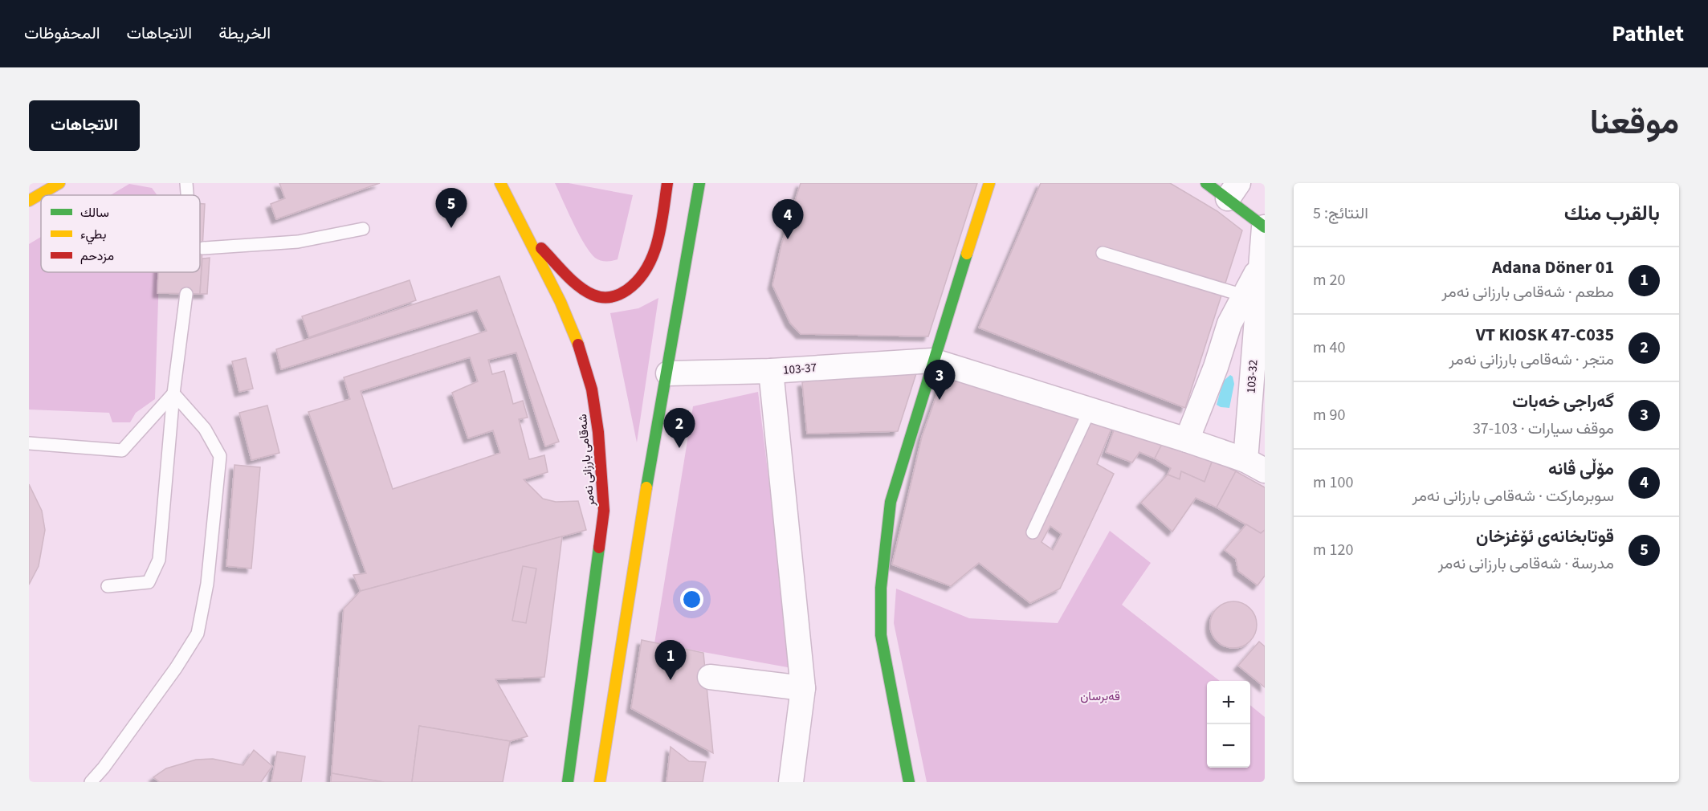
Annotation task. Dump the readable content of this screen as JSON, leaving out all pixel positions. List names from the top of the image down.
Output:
{
  "streets": {
    "main road": ["شەقامی بارزانی نەمر"],
    "street": ["103-37", "103-32"]
  },
  "parks": ["قەبرسان"],
  "legend": ["سالك", "بطيء", "مزدحم"],
  "page": {
    "header": "Pathlet",
    "nav": ["الخريطة", "الاتجاهات", "المحفوظات"],
    "title": "موقعنا",
    "buttons": "الاتجاهات",
    "heading": ["بالقرب منك", "النتائج: 5"],
    "pins": [
      "5",
      "4",
      "3",
      "2",
      "1"
    ],
    "list": [
      {
        "mark": "1",
        "name": "01 Adana Döner",
        "note": "مطعم · شەقامی بارزانی نەمر",
        "value": "20 m"
      },
      {
        "mark": "2",
        "name": "VT KIOSK 47-C035",
        "note": "متجر · شەقامی بارزانی نەمر",
        "value": "40 m"
      },
      {
        "mark": "3",
        "name": "گەراجی خەبات",
        "note": "موقف سيارات · 103-37",
        "value": "90 m"
      },
      {
        "mark": "4",
        "name": "مۆڵی ڤانە",
        "note": "سوبرماركت · شەقامی بارزانی نەمر",
        "value": "100 m"
      },
      {
        "mark": "5",
        "name": "قوتابخانەی ئۆغزخان",
        "note": "مدرسة · شەقامی بارزانی نەمر",
        "value": "120 m"
      }
    ],
    "map_buttons": ["+", "−"]
  }
}
